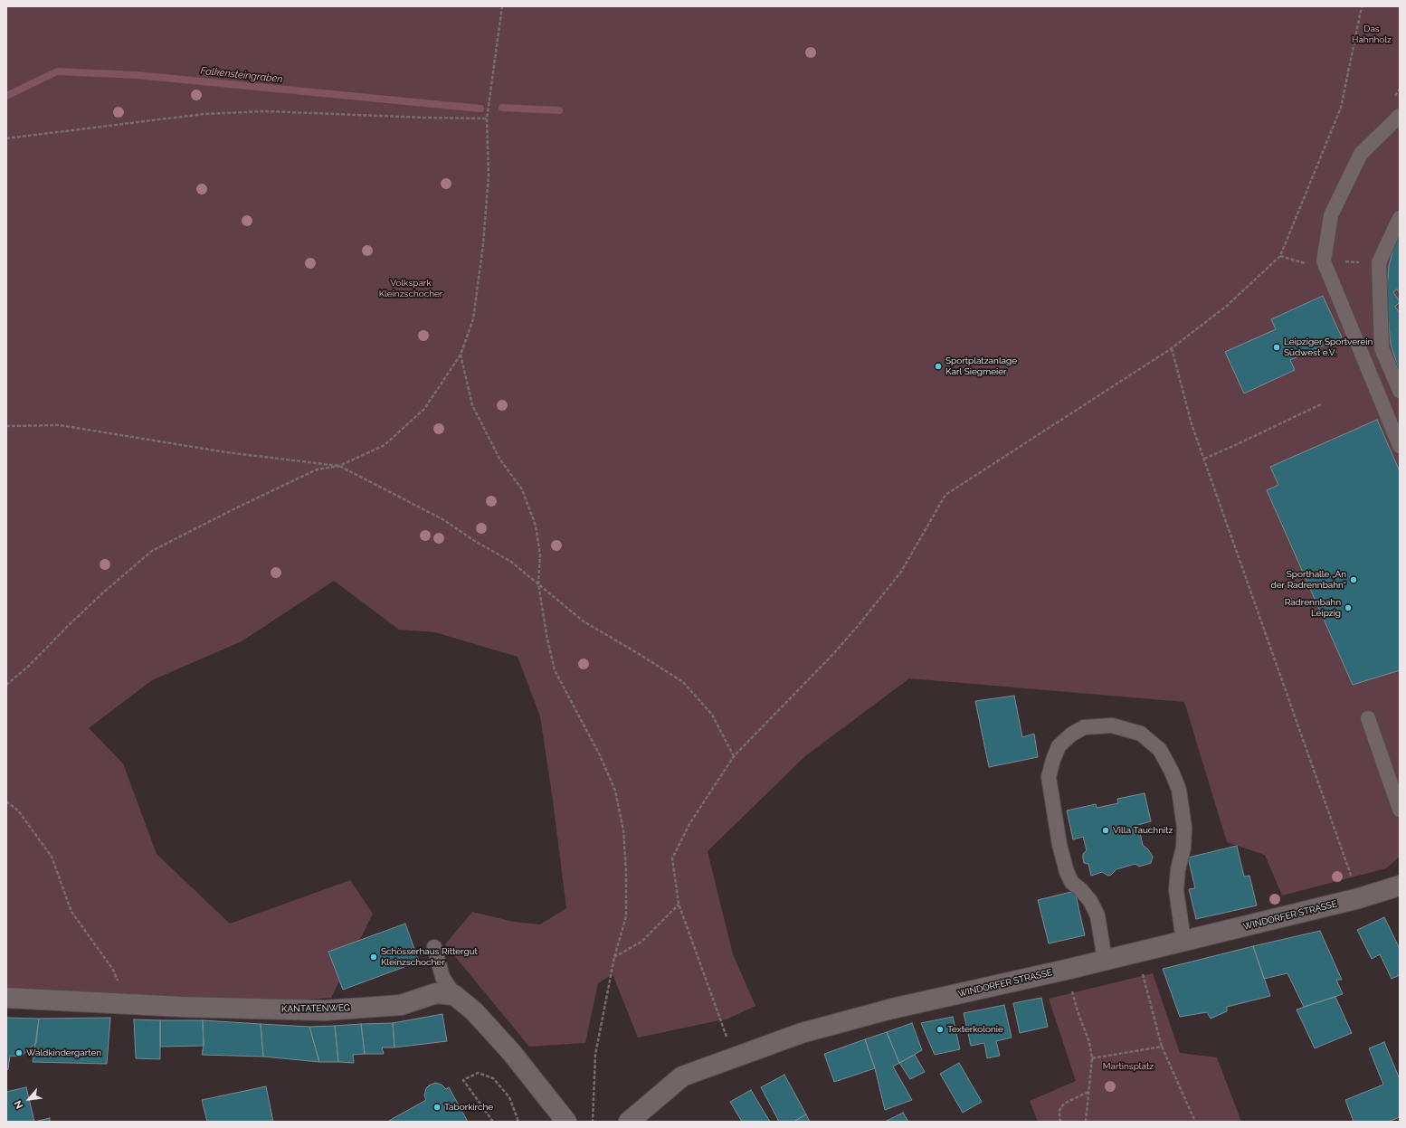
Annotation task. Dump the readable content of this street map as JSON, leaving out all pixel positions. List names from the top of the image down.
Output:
{
  "streets": {
    "street": ["WINDORFER STRASSE", "KANTATENWEG"]
  },
  "water": ["Falkensteingraben"],
  "parks": ["Das Hahnholz", "Volkspark Kleinzschocher", "Martinsplatz"],
  "places": [
    "Leipziger Sportverein Südwest e.V.",
    "Sportplatzanlage Karl Siegmeier",
    "Sporthalle „An der Radrennbahn“",
    "Radrennbahn Leipzig",
    "Villa Tauchnitz",
    "Schösserhaus Rittergut Kleinzschocher",
    "Texterkolonie",
    "Waldkindergarten",
    "Taborkirche"
  ],
  "north": "bottom left"
}
